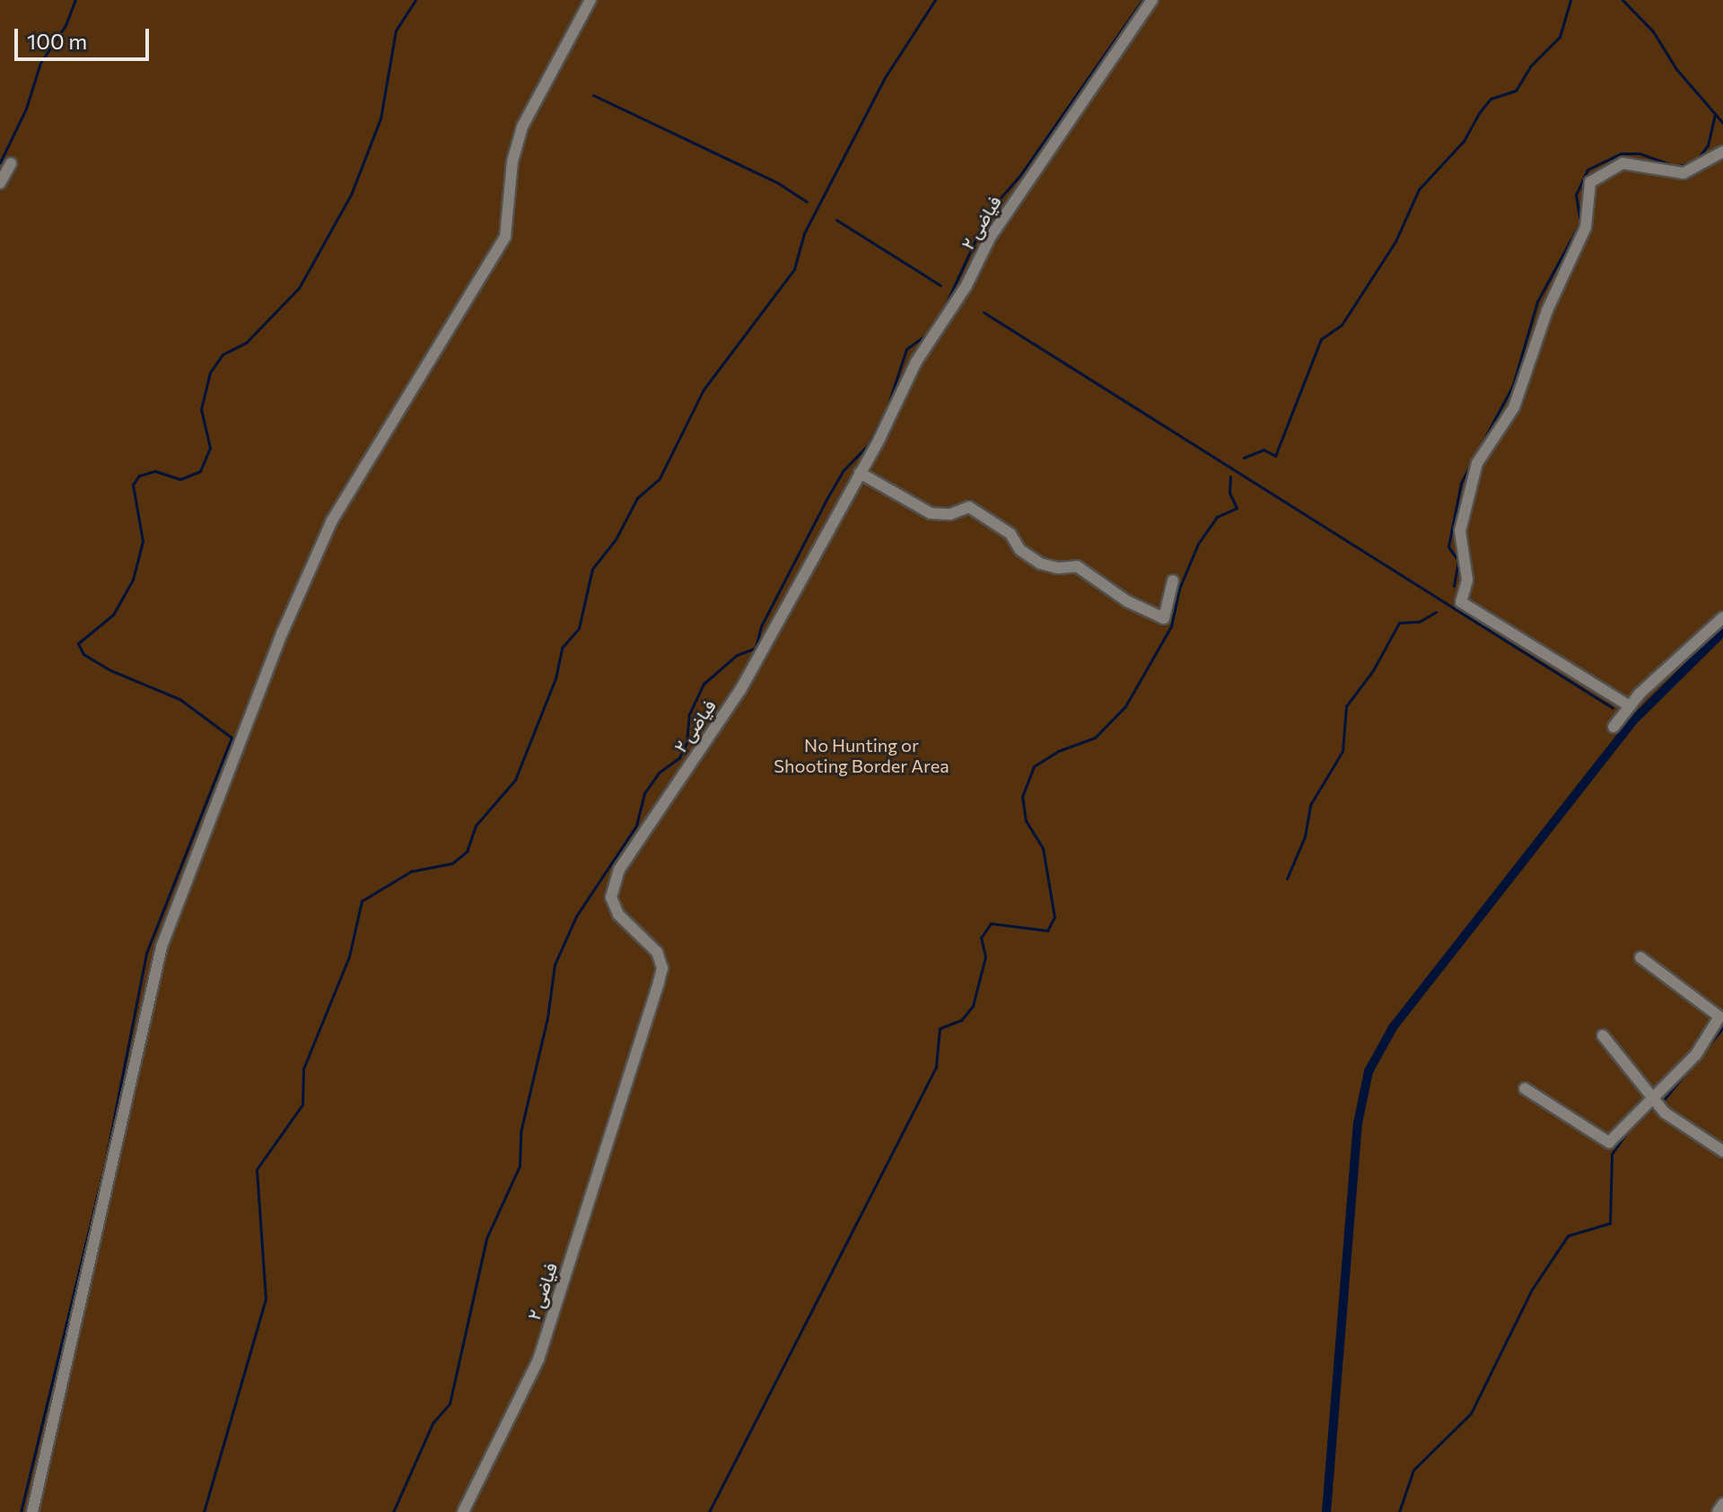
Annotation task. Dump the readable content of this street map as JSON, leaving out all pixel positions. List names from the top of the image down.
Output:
{
  "streets": {
    "street": ["فیاضی ۲"]
  },
  "parks": ["No Hunting or Shooting Border Area"],
  "scale_bar": "100 m"
}
